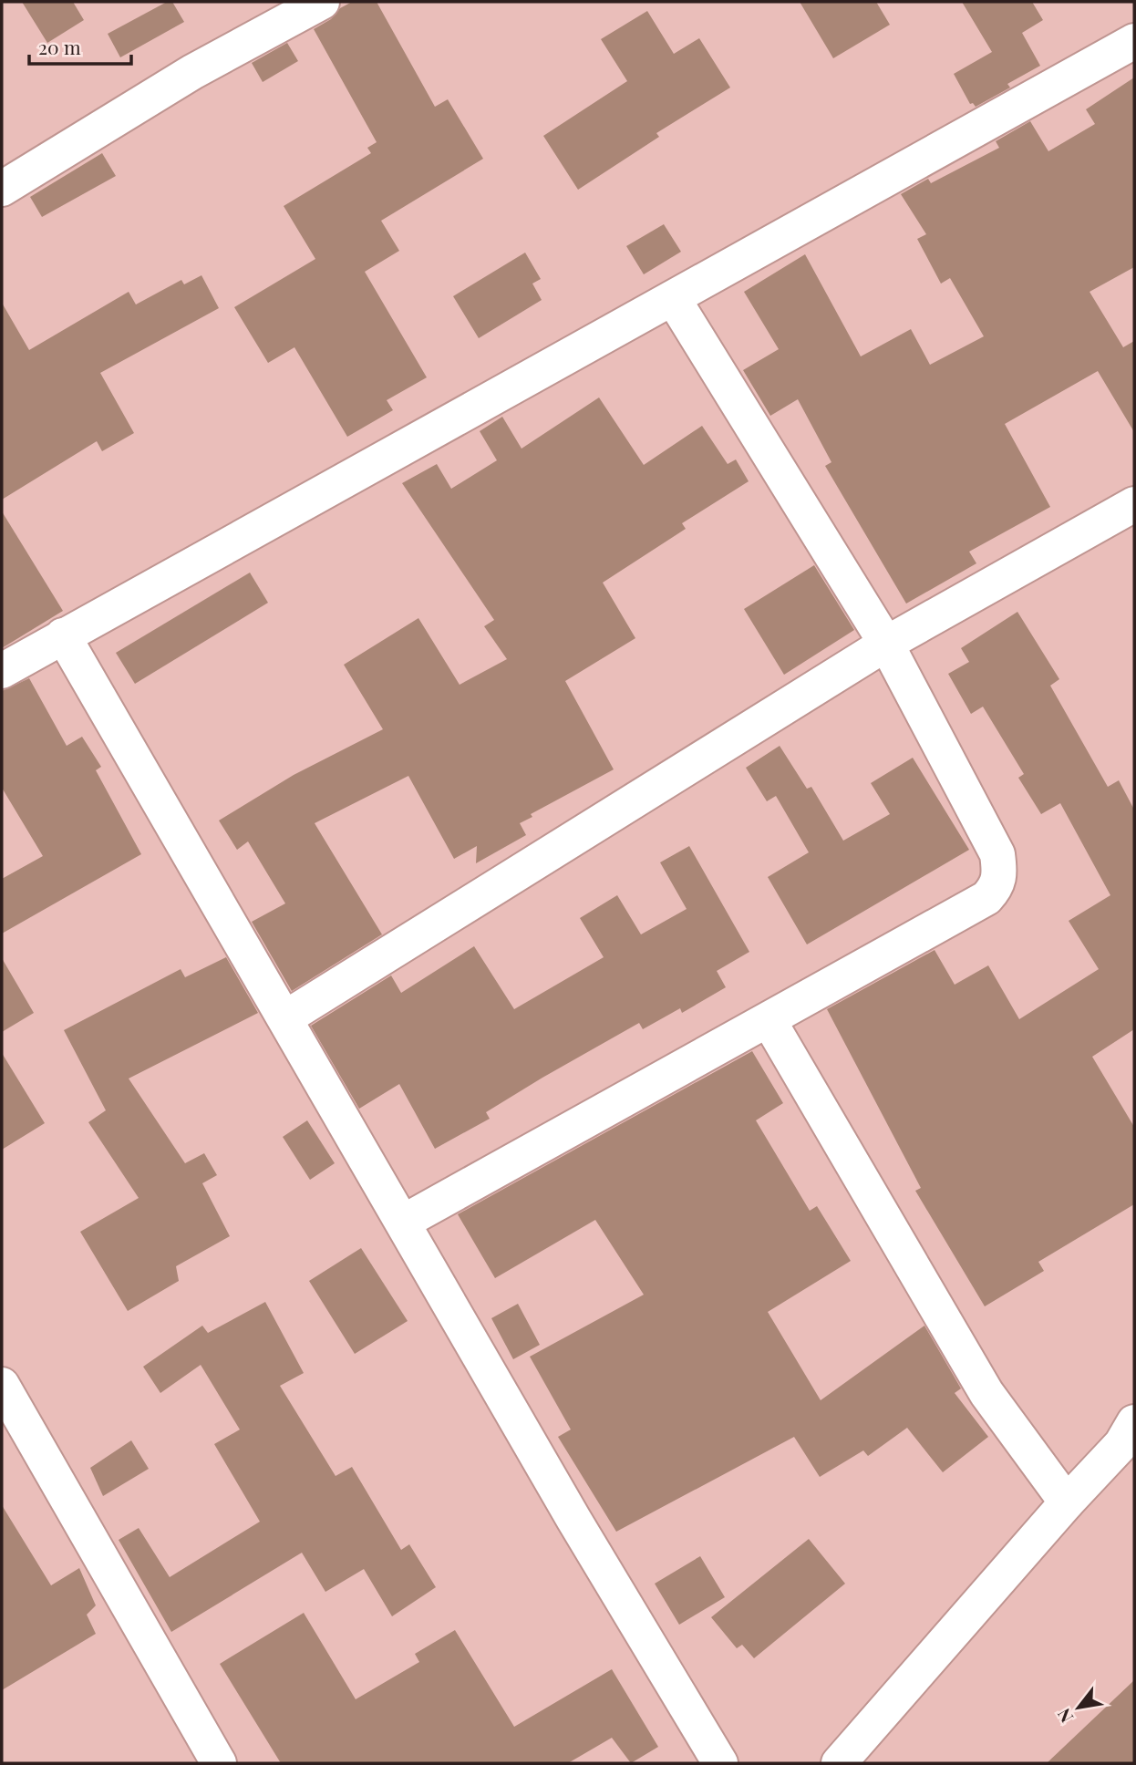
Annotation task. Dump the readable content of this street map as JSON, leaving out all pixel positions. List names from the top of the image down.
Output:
{
  "scale_bar": "20 m",
  "north": "bottom left"
}
